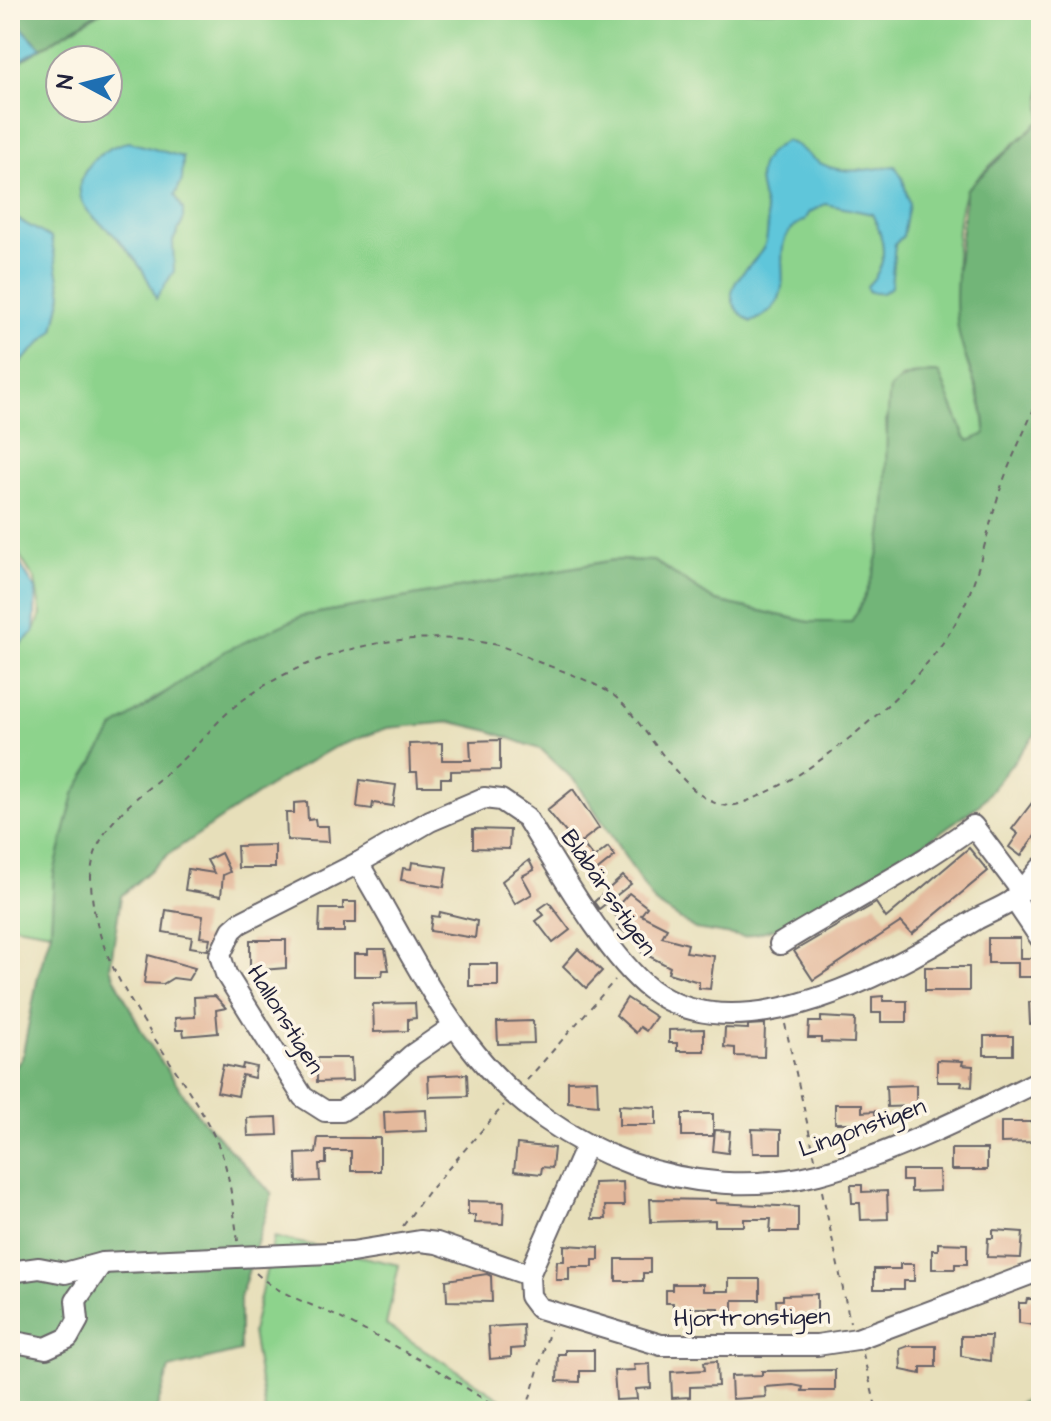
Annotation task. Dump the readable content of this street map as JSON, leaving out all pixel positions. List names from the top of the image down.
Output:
{
  "streets": {
    "street": [
      "Blåbärsstigen",
      "Hallonstigen",
      "Lingonstigen",
      "Hjortronstigen"
    ]
  },
  "crossings": [
    ["Blåbärsstigen", "Hallonstigen"],
    ["Blåbärsstigen", "Lingonstigen"],
    ["Hallonstigen", "Lingonstigen"]
  ],
  "north": "left"
}
